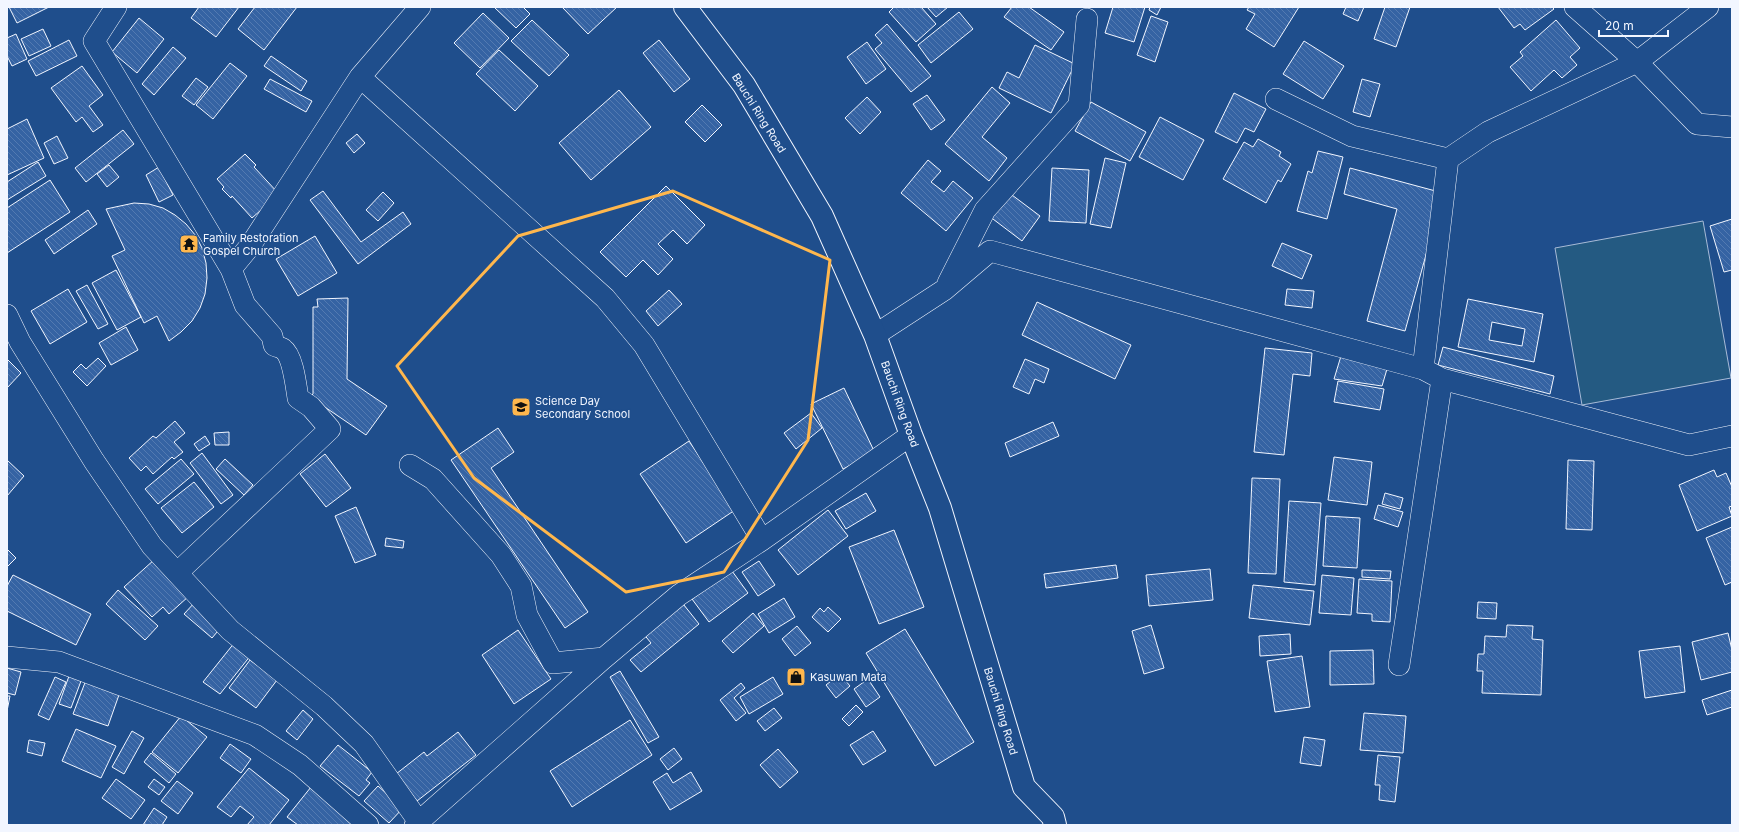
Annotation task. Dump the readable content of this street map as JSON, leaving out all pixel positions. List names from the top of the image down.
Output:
{
  "streets": {
    "main road": ["Bauchi Ring Road"]
  },
  "places": {
    "temple": ["Family Restoration Gospel Church"],
    "school or university": ["Science Day Secondary School"],
    "shop": ["Kasuwan Mata"]
  },
  "scale_bar": "20 m"
}
